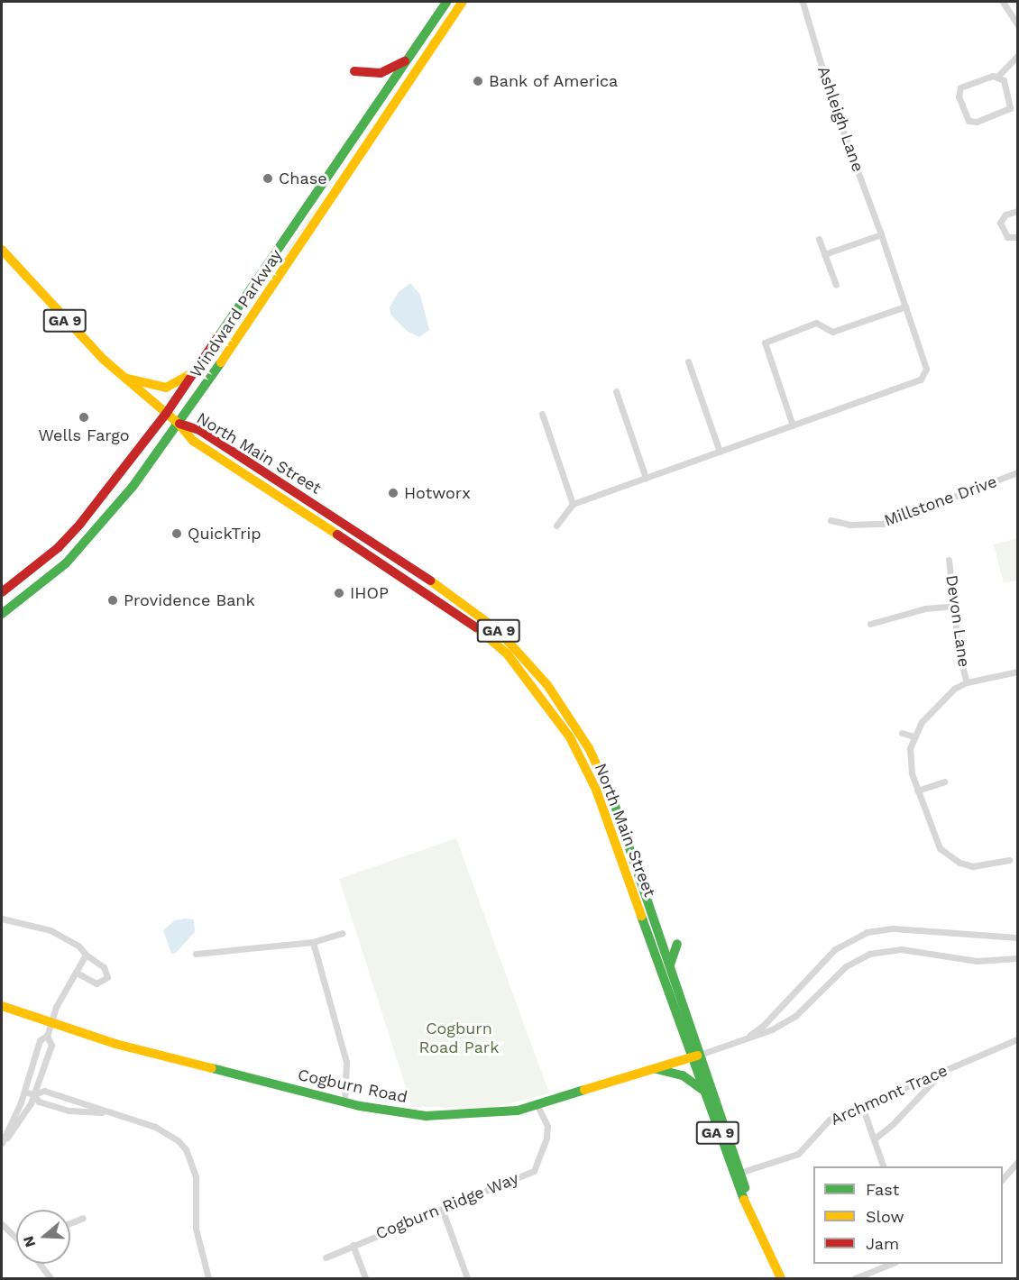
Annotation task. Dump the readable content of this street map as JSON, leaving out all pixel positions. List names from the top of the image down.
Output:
{
  "streets": {
    "main road": [
      "Windward Parkway",
      "GA 9",
      "North Main Street",
      "Cogburn Road"
    ],
    "street": [
      "Ashleigh Lane",
      "Millstone Drive",
      "Devon Lane",
      "Archmont Trace",
      "Cogburn Ridge Way"
    ]
  },
  "crossings": [
    ["Windward Parkway", "GA 9"],
    ["Windward Parkway", "North Main Street"],
    ["GA 9", "North Main Street"],
    ["North Main Street", "Cogburn Road"],
    ["North Main Street", "Archmont Trace"],
    ["Cogburn Road", "Cogburn Ridge Way"]
  ],
  "parks": ["Cogburn Road Park"],
  "places": [
    "Bank of America",
    "Chase",
    "Wells Fargo",
    "Hotworx",
    "QuickTrip",
    "IHOP",
    "Providence Bank"
  ],
  "legend": ["Fast", "Slow", "Jam"],
  "north": "left"
}
